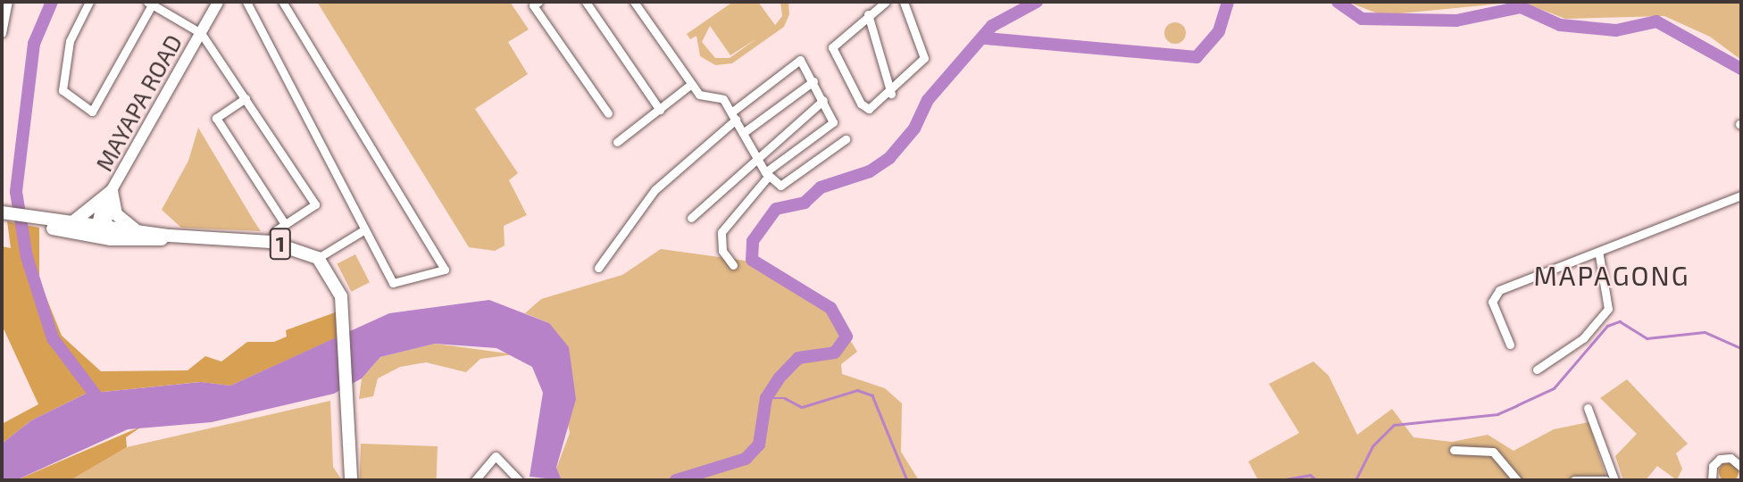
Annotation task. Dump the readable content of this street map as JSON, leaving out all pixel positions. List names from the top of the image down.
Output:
{
  "streets": {
    "highway": ["1"],
    "main road": ["MAYAPA ROAD"]
  },
  "crossings": [
    ["MAYAPA ROAD", "1"]
  ],
  "districts": ["MAPAGONG"]
}
